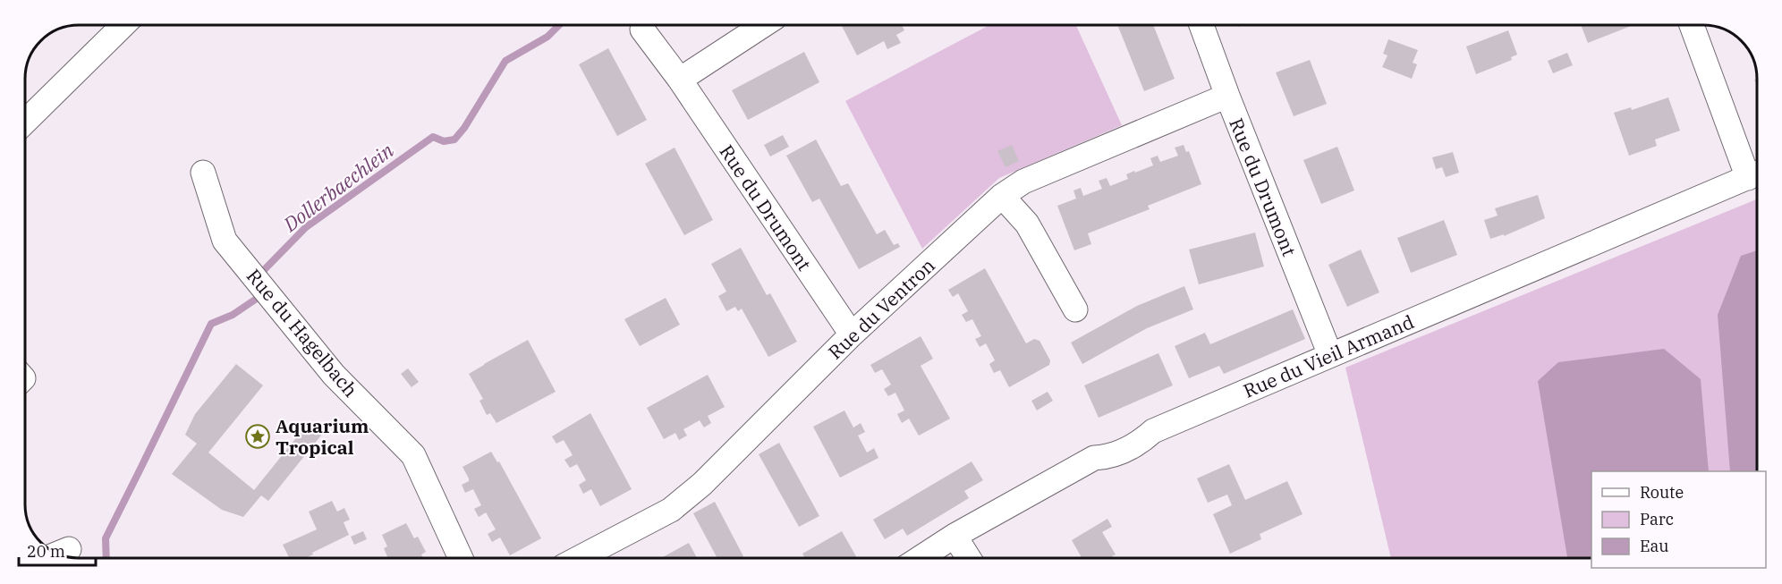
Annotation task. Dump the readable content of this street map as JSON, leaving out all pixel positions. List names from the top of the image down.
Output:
{
  "streets": {
    "street": [
      "Rue du Drumont",
      "Rue du Ventron",
      "Rue du Hagelbach",
      "Rue du Vieil Armand"
    ]
  },
  "crossings": [
    ["Rue du Drumont", "Rue du Ventron"],
    ["Rue du Drumont", "Rue du Vieil Armand"]
  ],
  "water": ["Dollerbaechlein"],
  "places": {
    "place": ["Aquarium Tropical"]
  },
  "legend": ["Route", "Parc", "Eau"],
  "scale_bar": "20 m"
}
